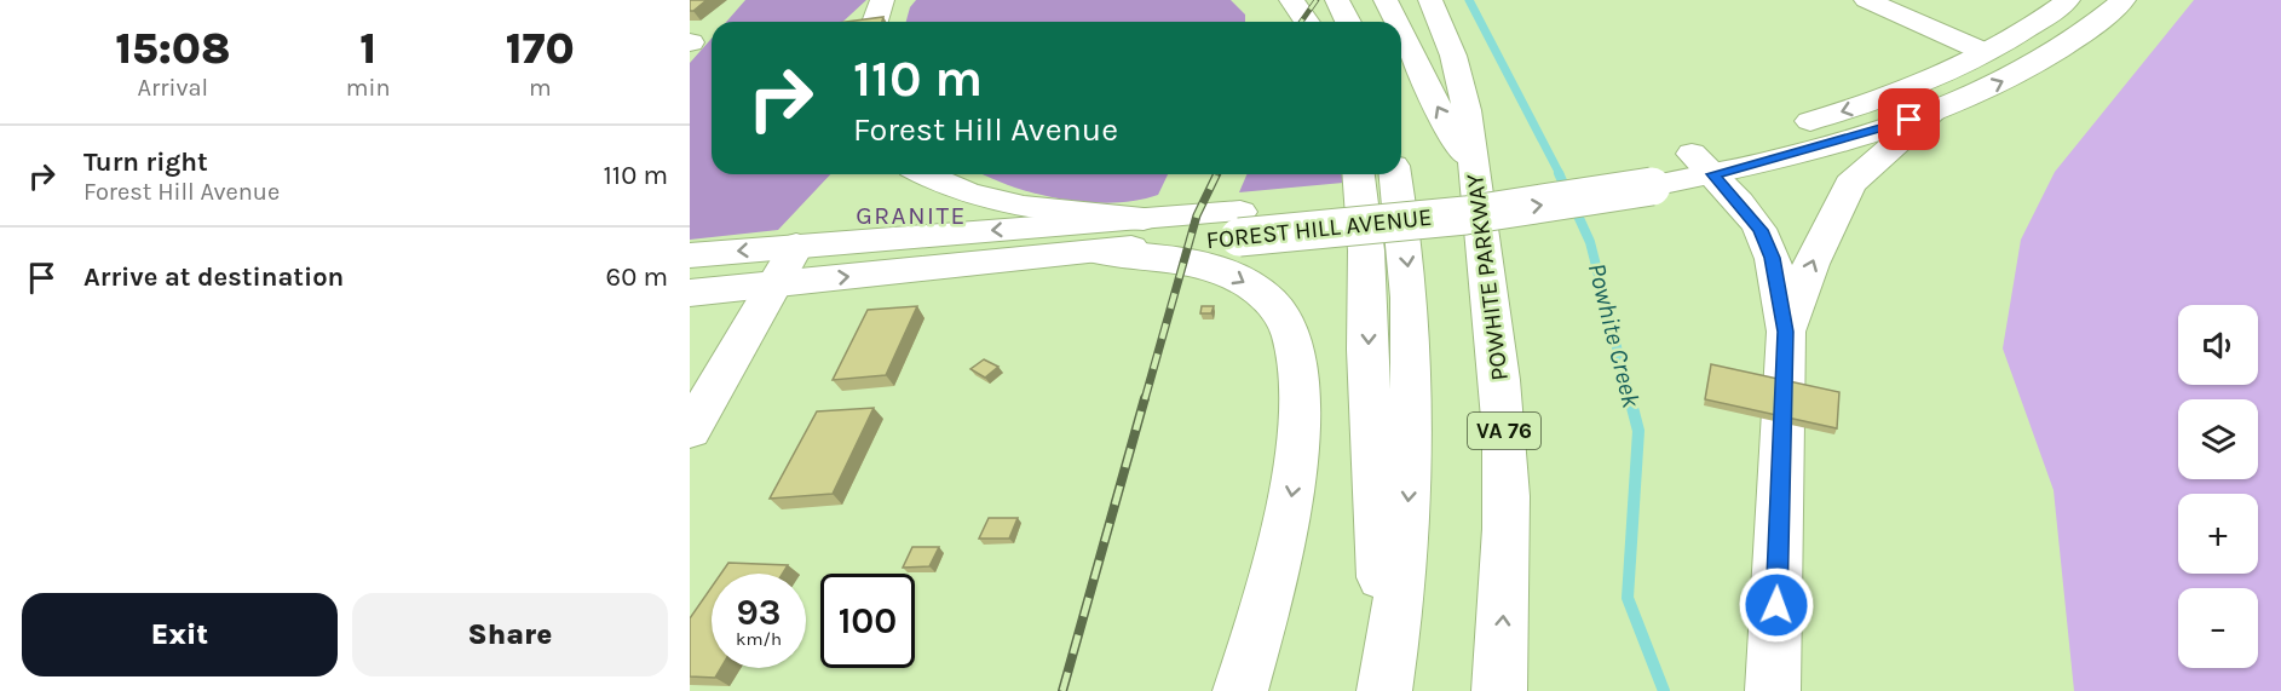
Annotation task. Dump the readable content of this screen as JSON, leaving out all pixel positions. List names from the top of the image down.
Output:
{
  "streets": {
    "main road": ["FOREST HILL AVENUE", "POWHITE PARKWAY", "VA 76"]
  },
  "crossings": [
    ["POWHITE PARKWAY", "VA 76"]
  ],
  "districts": ["GRANITE"],
  "water": ["Powhite Creek"],
  "page": {
    "eta": [
      "15:08",
      "Arrival",
      "1",
      "min",
      "170",
      "m"
    ],
    "turn": ["110 m", "Forest Hill Avenue"],
    "list": [
      {
        "name": "Turn right",
        "note": "Forest Hill Avenue",
        "value": "110 m"
      },
      {
        "name": "Arrive at destination",
        "value": "60 m"
      }
    ],
    "map_buttons": ["+", "−"],
    "speed": "93 km/h",
    "limit": "100",
    "buttons": ["Exit", "Share"]
  }
}
